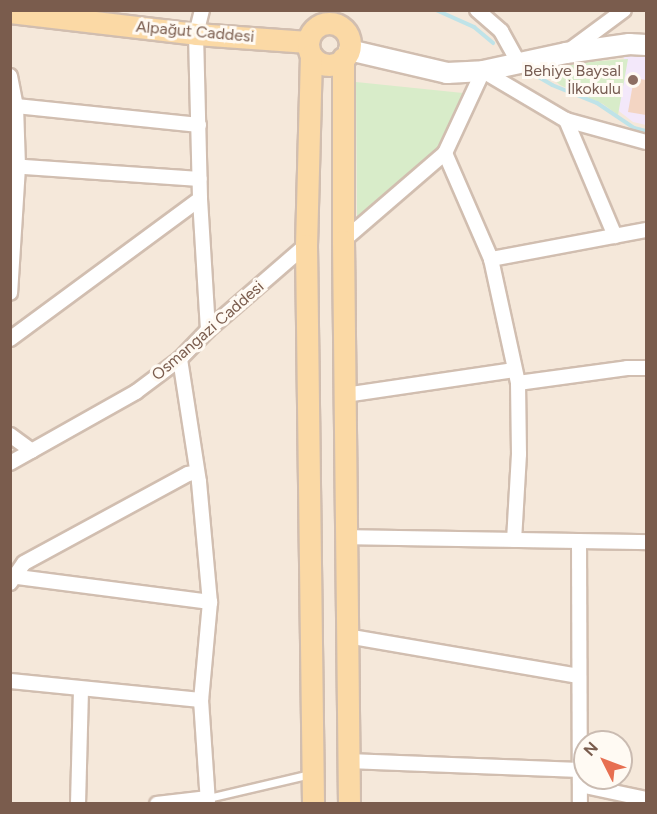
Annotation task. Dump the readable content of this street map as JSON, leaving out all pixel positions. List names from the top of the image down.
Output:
{
  "streets": {
    "main road": ["Alpağut Caddesi"],
    "street": ["Osmangazi Caddesi"]
  },
  "places": ["Behiye Baysal İlkokulu"],
  "north": "top left"
}
